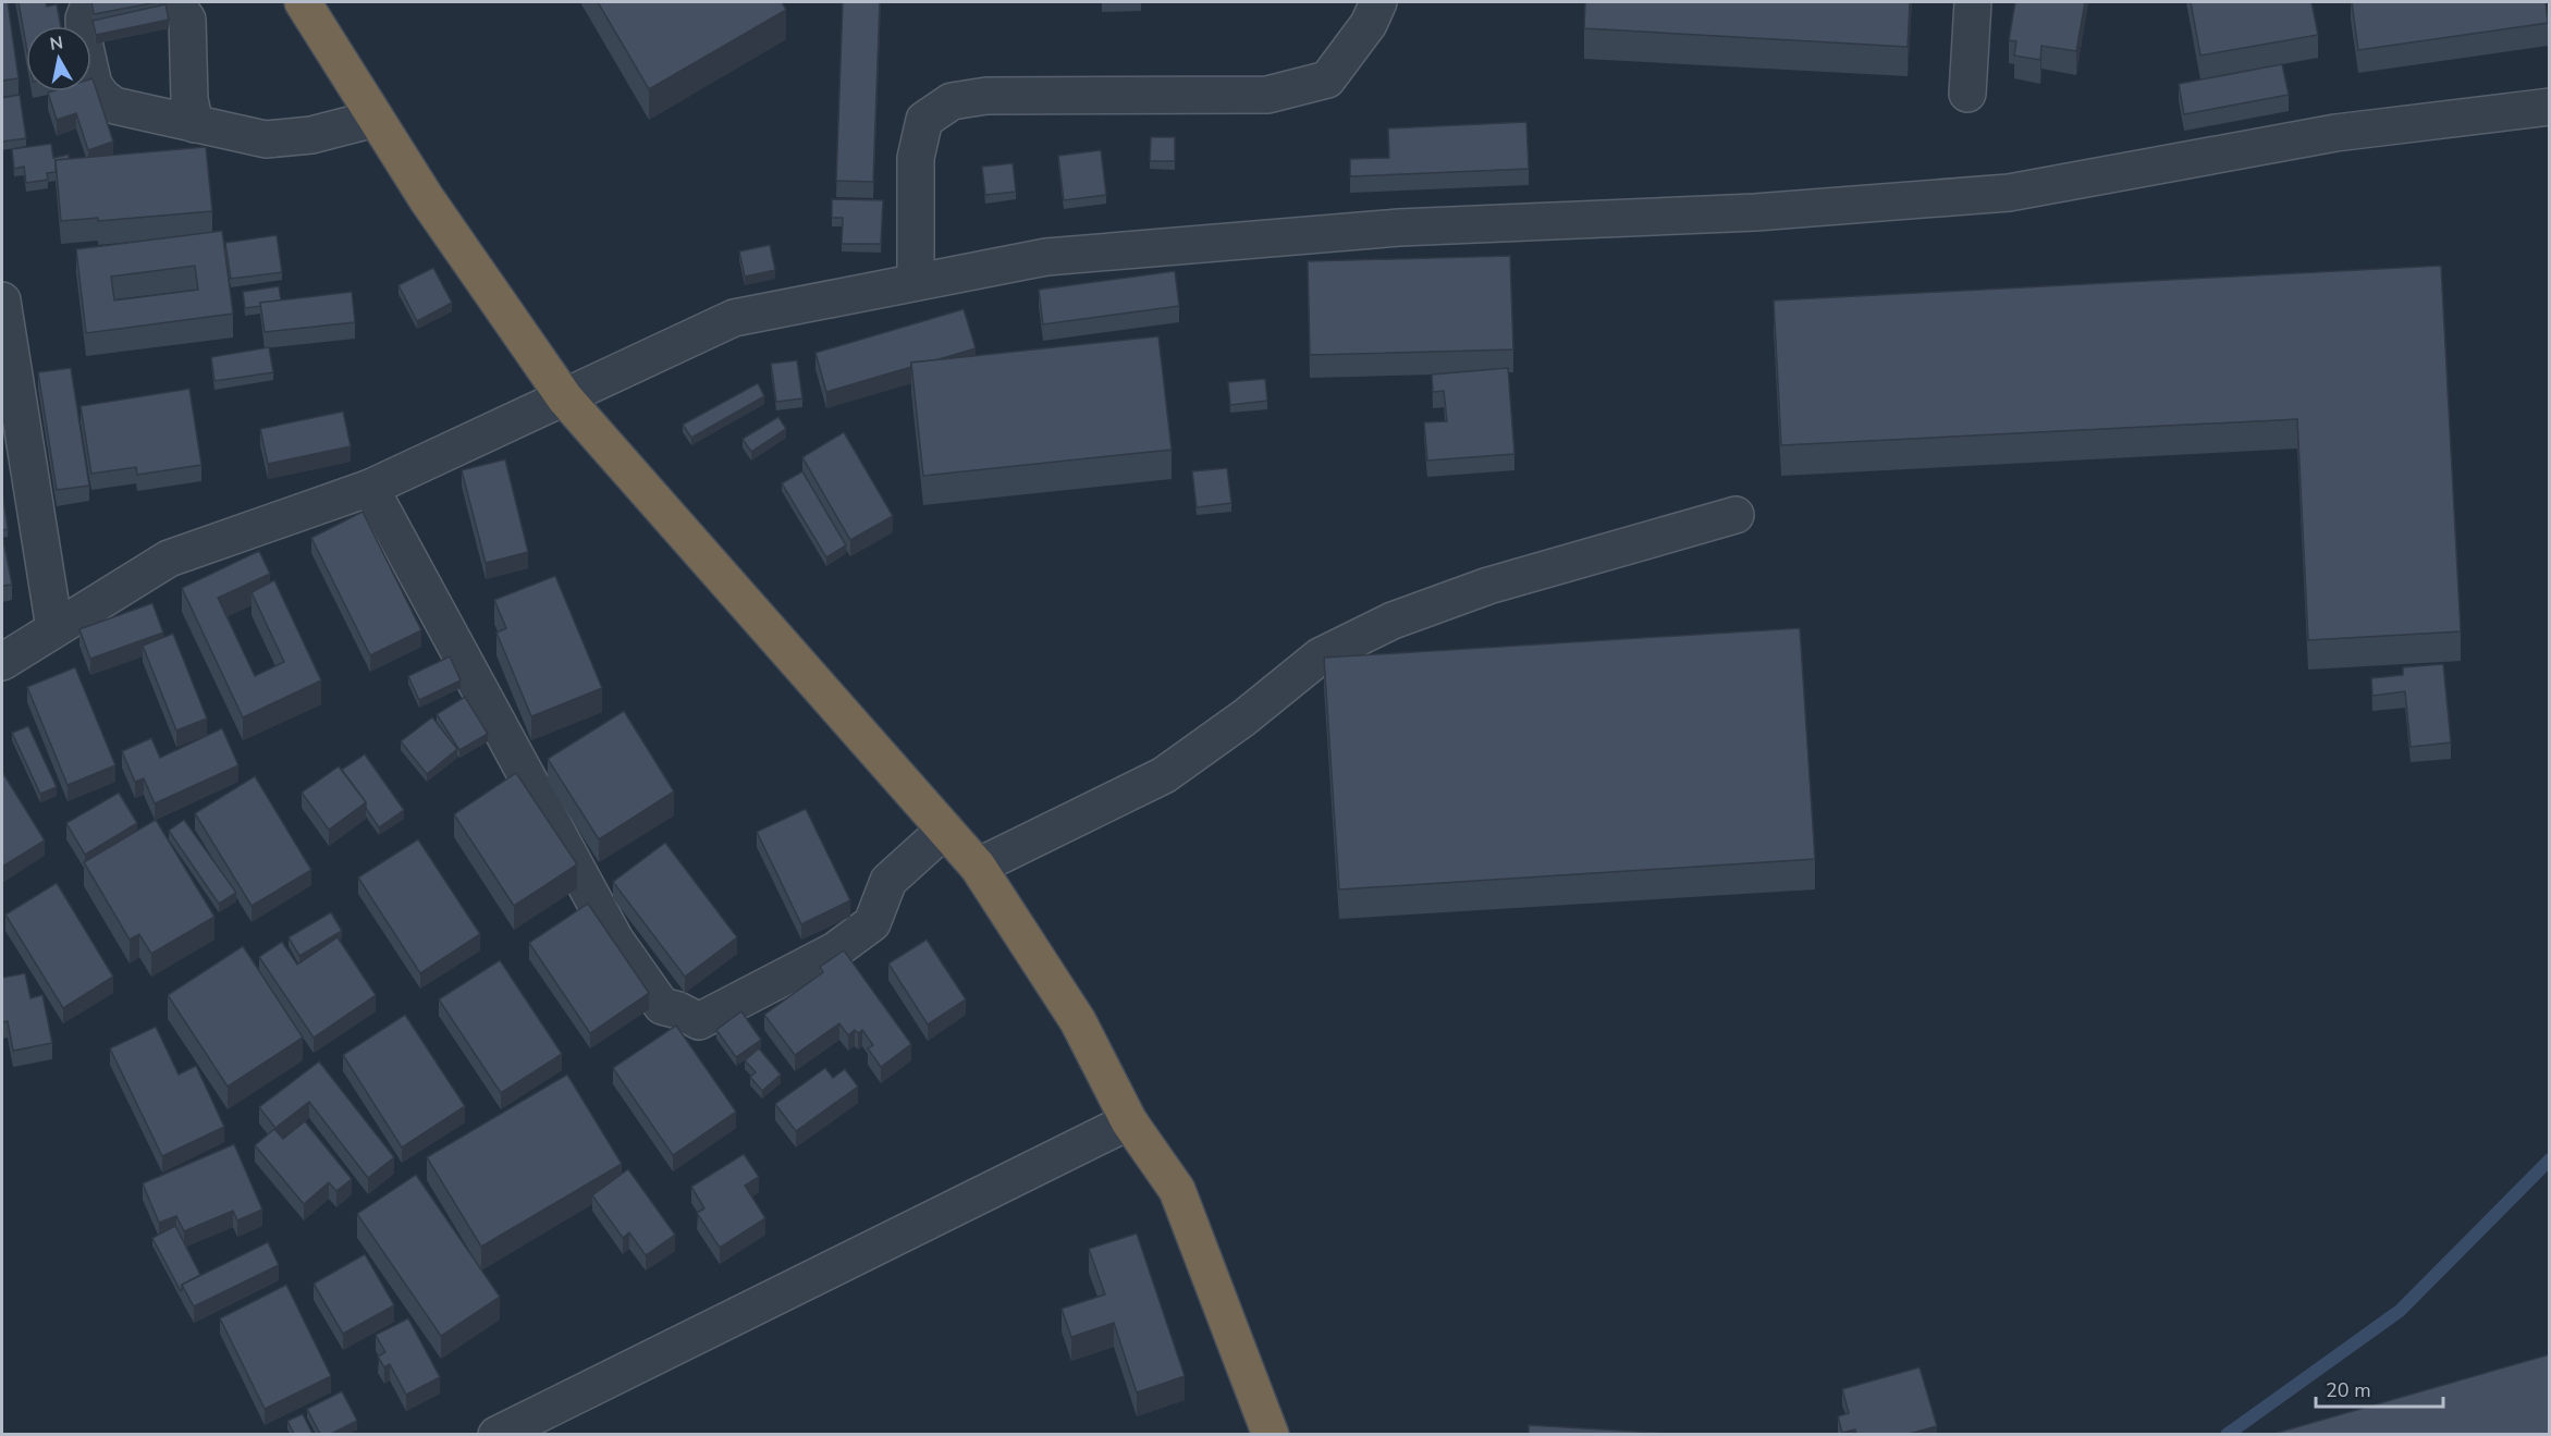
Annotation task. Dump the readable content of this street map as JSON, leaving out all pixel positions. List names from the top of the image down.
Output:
{
  "scale_bar": "20 m",
  "north": "top"
}
